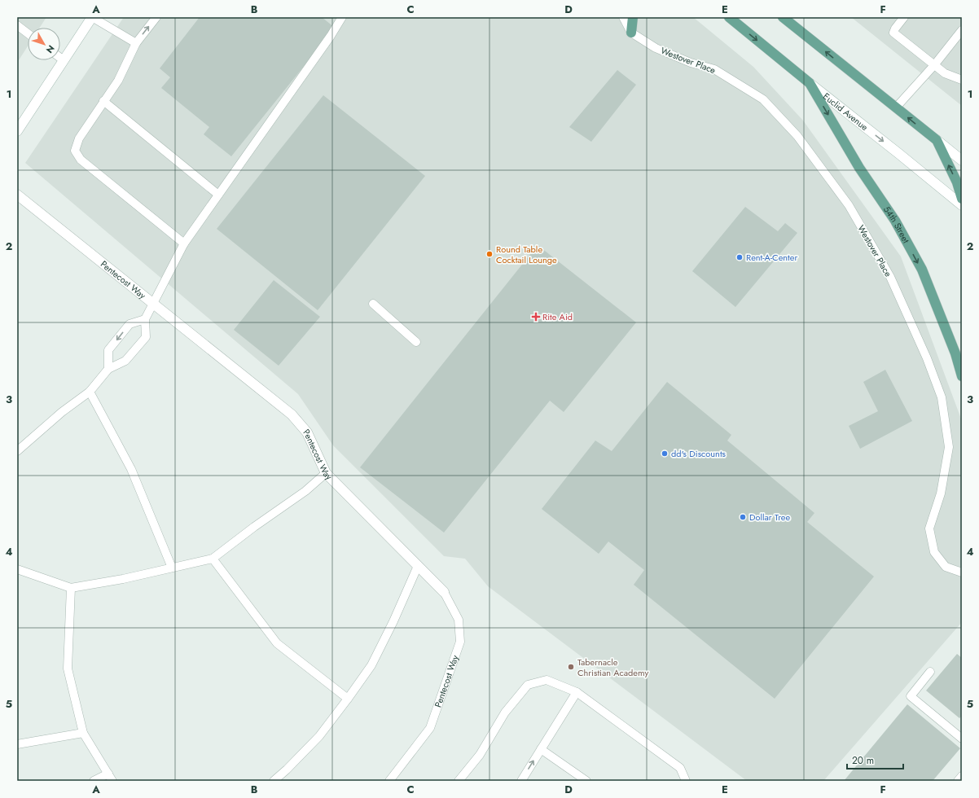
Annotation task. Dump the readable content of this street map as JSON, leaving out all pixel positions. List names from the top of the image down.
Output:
{
  "streets": {
    "main road": ["Euclid Avenue", "54th Street"],
    "street": ["Pentecost Way"],
    "lane": ["Westover Place"]
  },
  "crossings": [
    ["Euclid Avenue", "54th Street"]
  ],
  "places": {
    "other": [
      "Round Table Cocktail Lounge",
      "Rent-A-Center",
      "dd's Discounts",
      "Dollar Tree",
      "Tabernacle Christian Academy"
    ],
    "health": ["Rite Aid"]
  },
  "scale_bar": "20 m",
  "north": "bottom right",
  "grid": {
    "columns": [
      "A",
      "B",
      "C",
      "D",
      "E",
      "F"
    ],
    "rows": [
      "1",
      "2",
      "3",
      "4",
      "5"
    ]
  }
}
